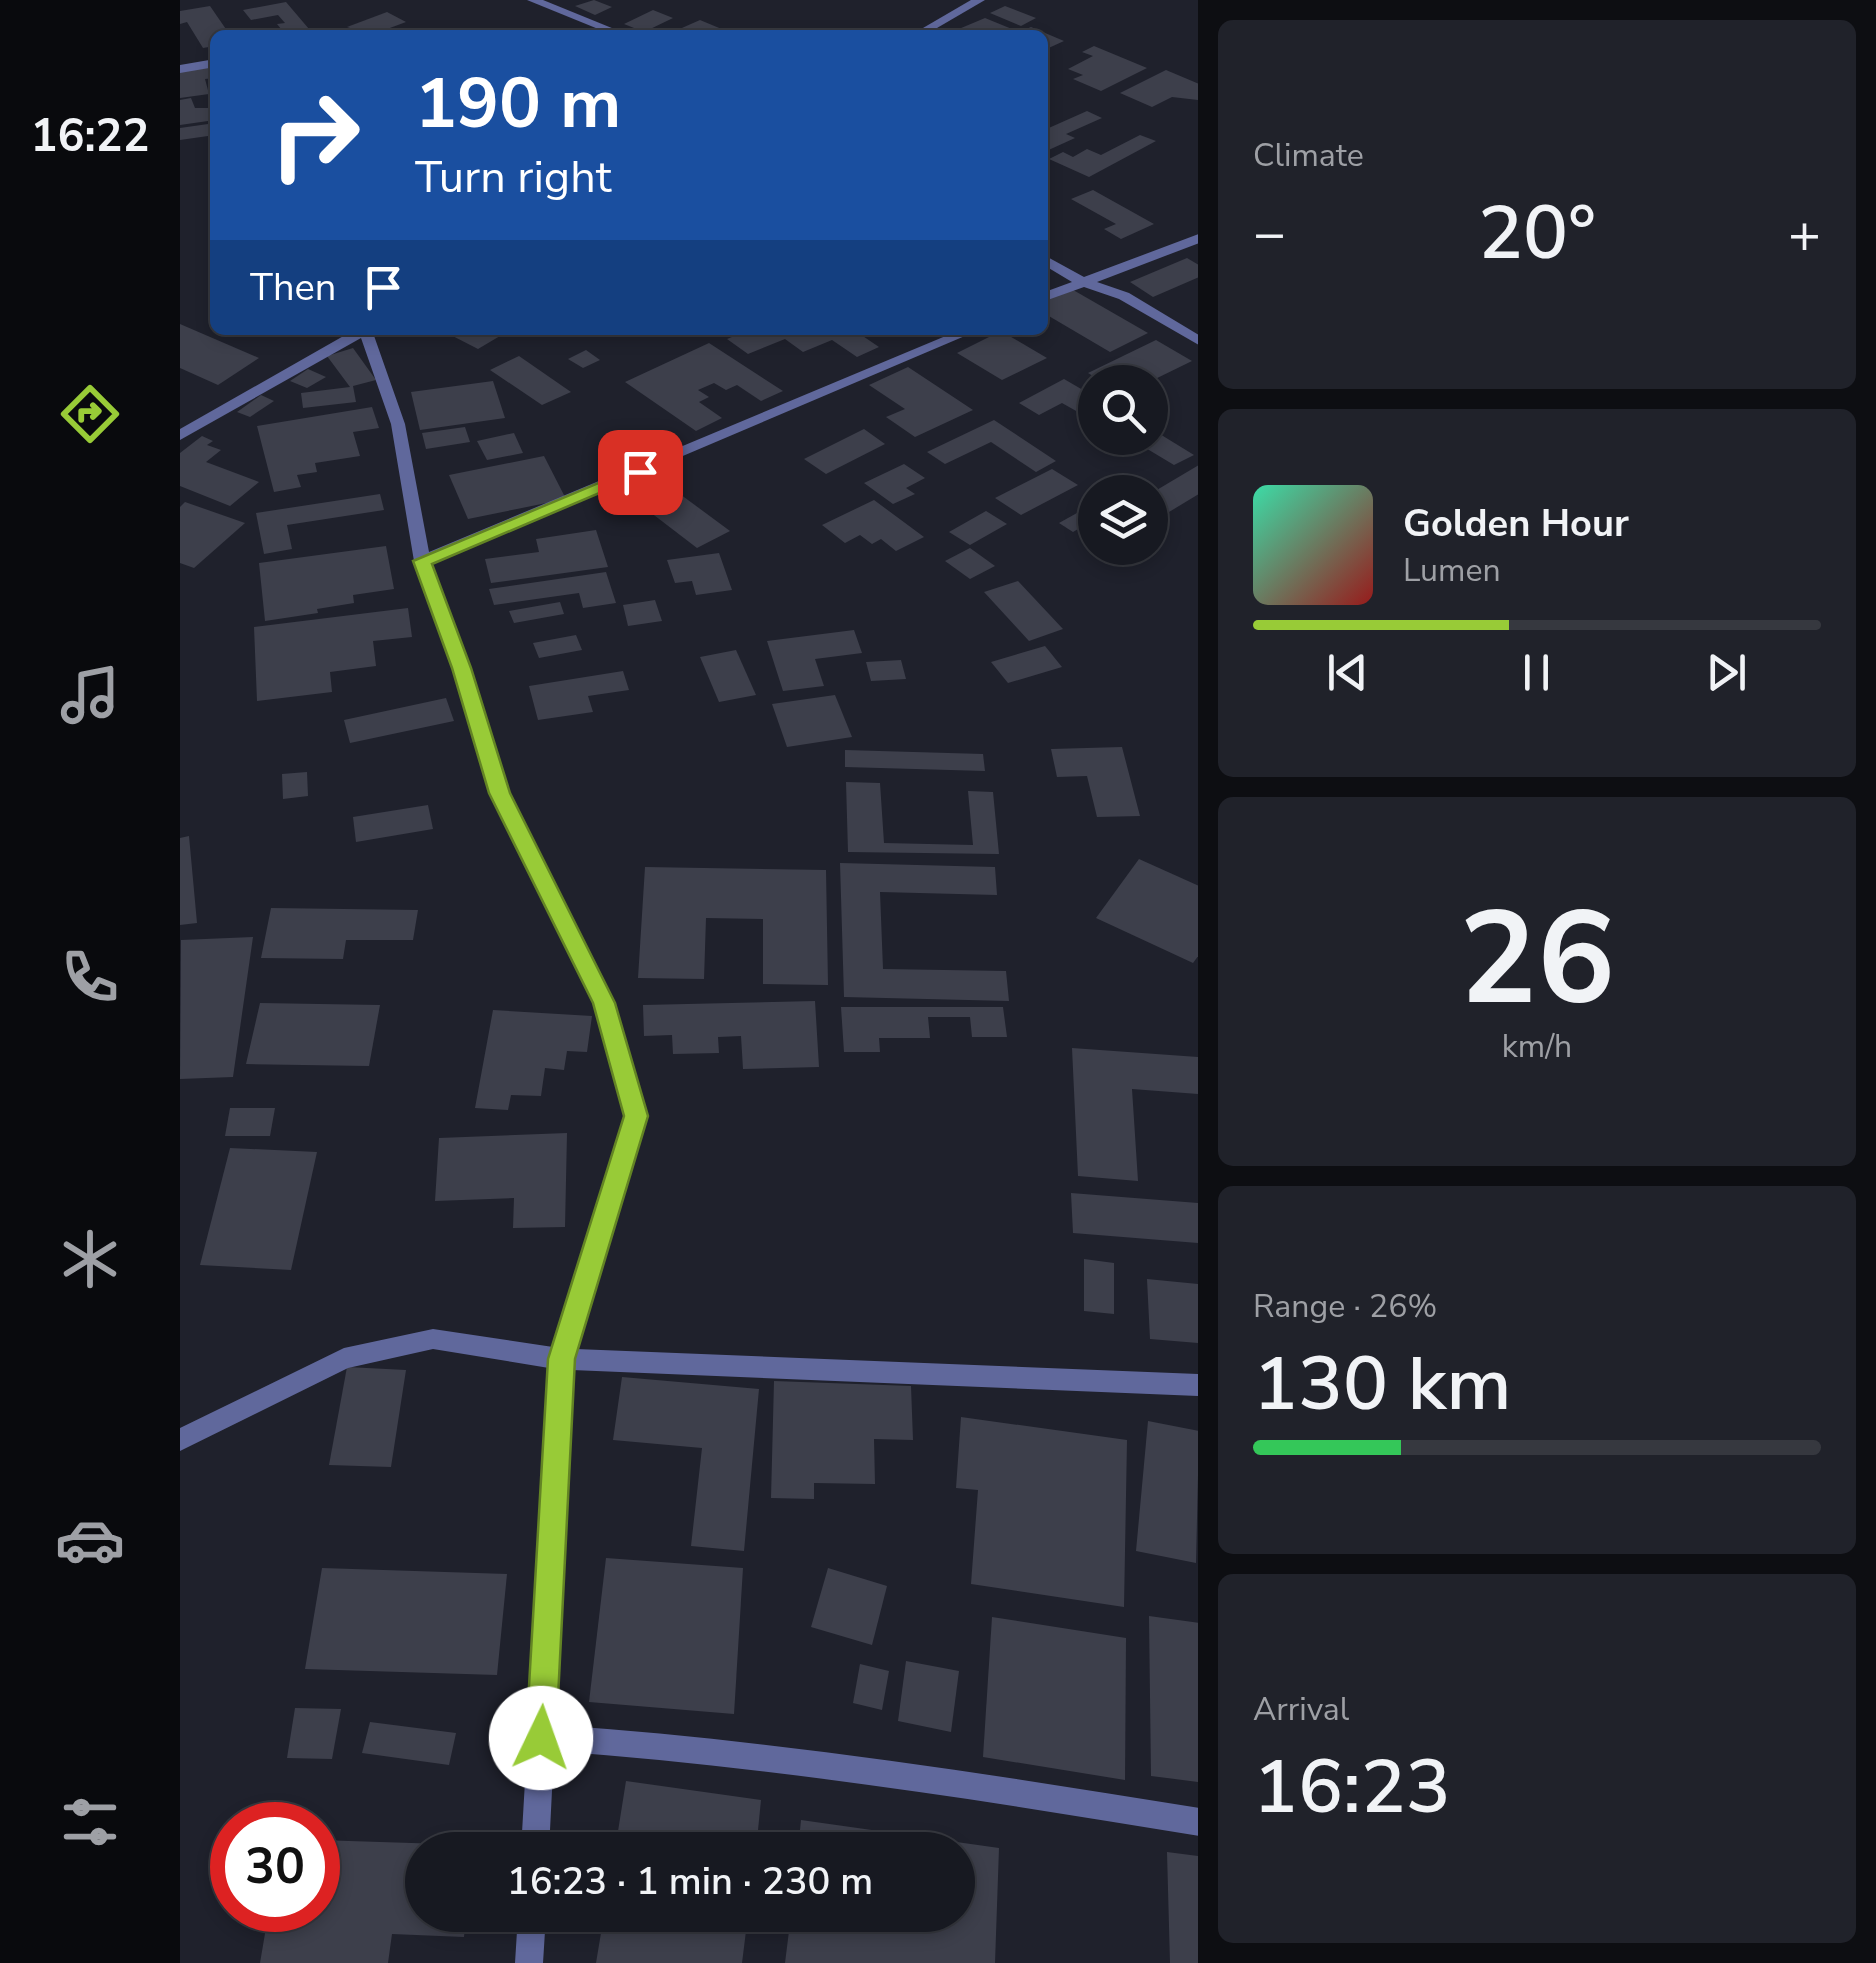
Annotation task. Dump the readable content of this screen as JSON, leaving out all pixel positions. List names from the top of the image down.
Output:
{
  "page": {
    "tabs": "16:22",
    "tile": [
      "Climate",
      ["26", "km/h"],
      ["Range · 26%", "130 km"],
      ["Arrival", "16:23"]
    ],
    "turn": ["190 m", "Turn right"],
    "heat": ["−", "20°", "+"],
    "then": "Then",
    "song": ["Golden Hour", "Lumen"],
    "limit": "30",
    "trip": "16:23 · 1 min · 230 m"
  }
}
